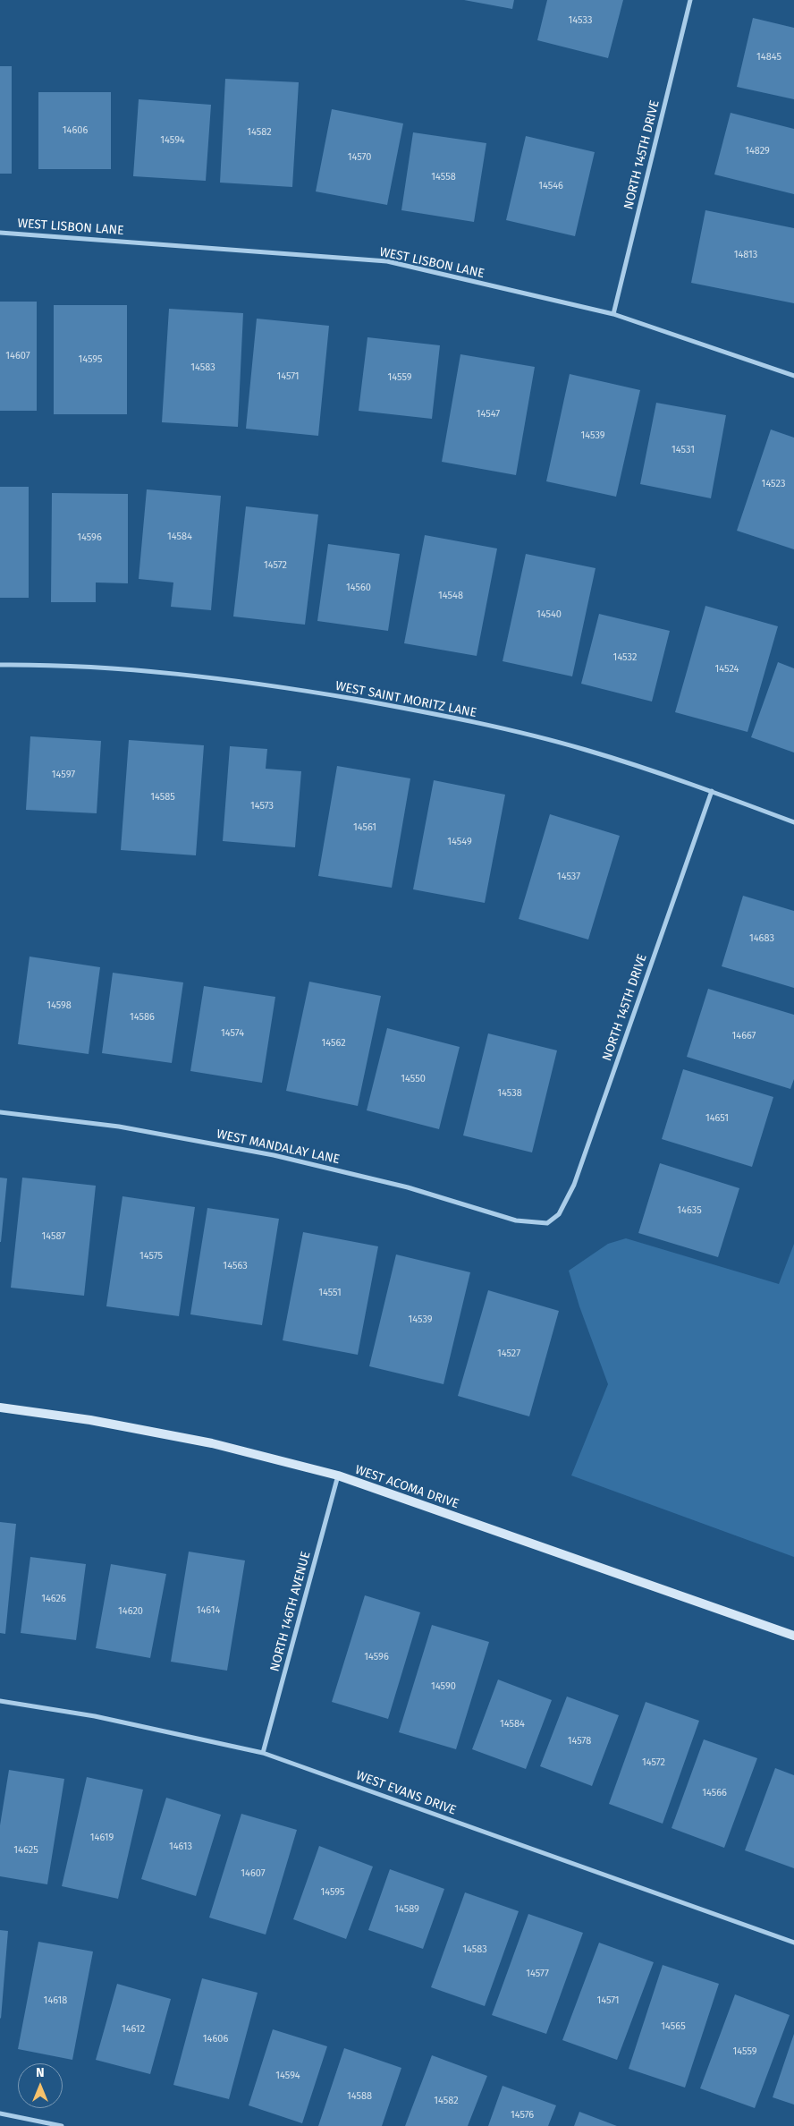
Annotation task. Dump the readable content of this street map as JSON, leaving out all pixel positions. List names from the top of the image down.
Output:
{
  "streets": {
    "street": [
      "NORTH 145TH DRIVE",
      "WEST LISBON LANE",
      "WEST SAINT MORITZ LANE",
      "WEST MANDALAY LANE",
      "WEST ACOMA DRIVE",
      "NORTH 146TH AVENUE",
      "WEST EVANS DRIVE"
    ]
  },
  "crossings": [
    ["NORTH 145TH DRIVE", "WEST LISBON LANE"],
    ["NORTH 145TH DRIVE", "WEST SAINT MORITZ LANE"],
    ["NORTH 145TH DRIVE", "WEST MANDALAY LANE"],
    ["WEST ACOMA DRIVE", "NORTH 146TH AVENUE"],
    ["NORTH 146TH AVENUE", "WEST EVANS DRIVE"]
  ],
  "house_numbers": [
    "14533",
    "14845",
    "14606",
    "14582",
    "14594",
    "14829",
    "14570",
    "14558",
    "14546",
    "14813",
    "14607",
    "14595",
    "14583",
    "14571",
    "14559",
    "14547",
    "14539",
    "14531",
    "14523",
    "14584",
    "14596",
    "14572",
    "14560",
    "14548",
    "14540",
    "14532",
    "14524",
    "14597",
    "14585",
    "14573",
    "14561",
    "14549",
    "14537",
    "14683",
    "14598",
    "14586",
    "14574",
    "14667",
    "14562",
    "14550",
    "14538",
    "14651",
    "14635",
    "14587",
    "14575",
    "14563",
    "14551",
    "14539",
    "14527",
    "14626",
    "14614",
    "14620",
    "14596",
    "14590",
    "14584",
    "14578",
    "14572",
    "14566",
    "14619",
    "14613",
    "14625",
    "14607",
    "14595",
    "14589",
    "14583",
    "14577",
    "14618",
    "14571",
    "14565",
    "14612",
    "14606",
    "14559",
    "14594",
    "14588",
    "14582",
    "14576"
  ],
  "north": "top"
}
